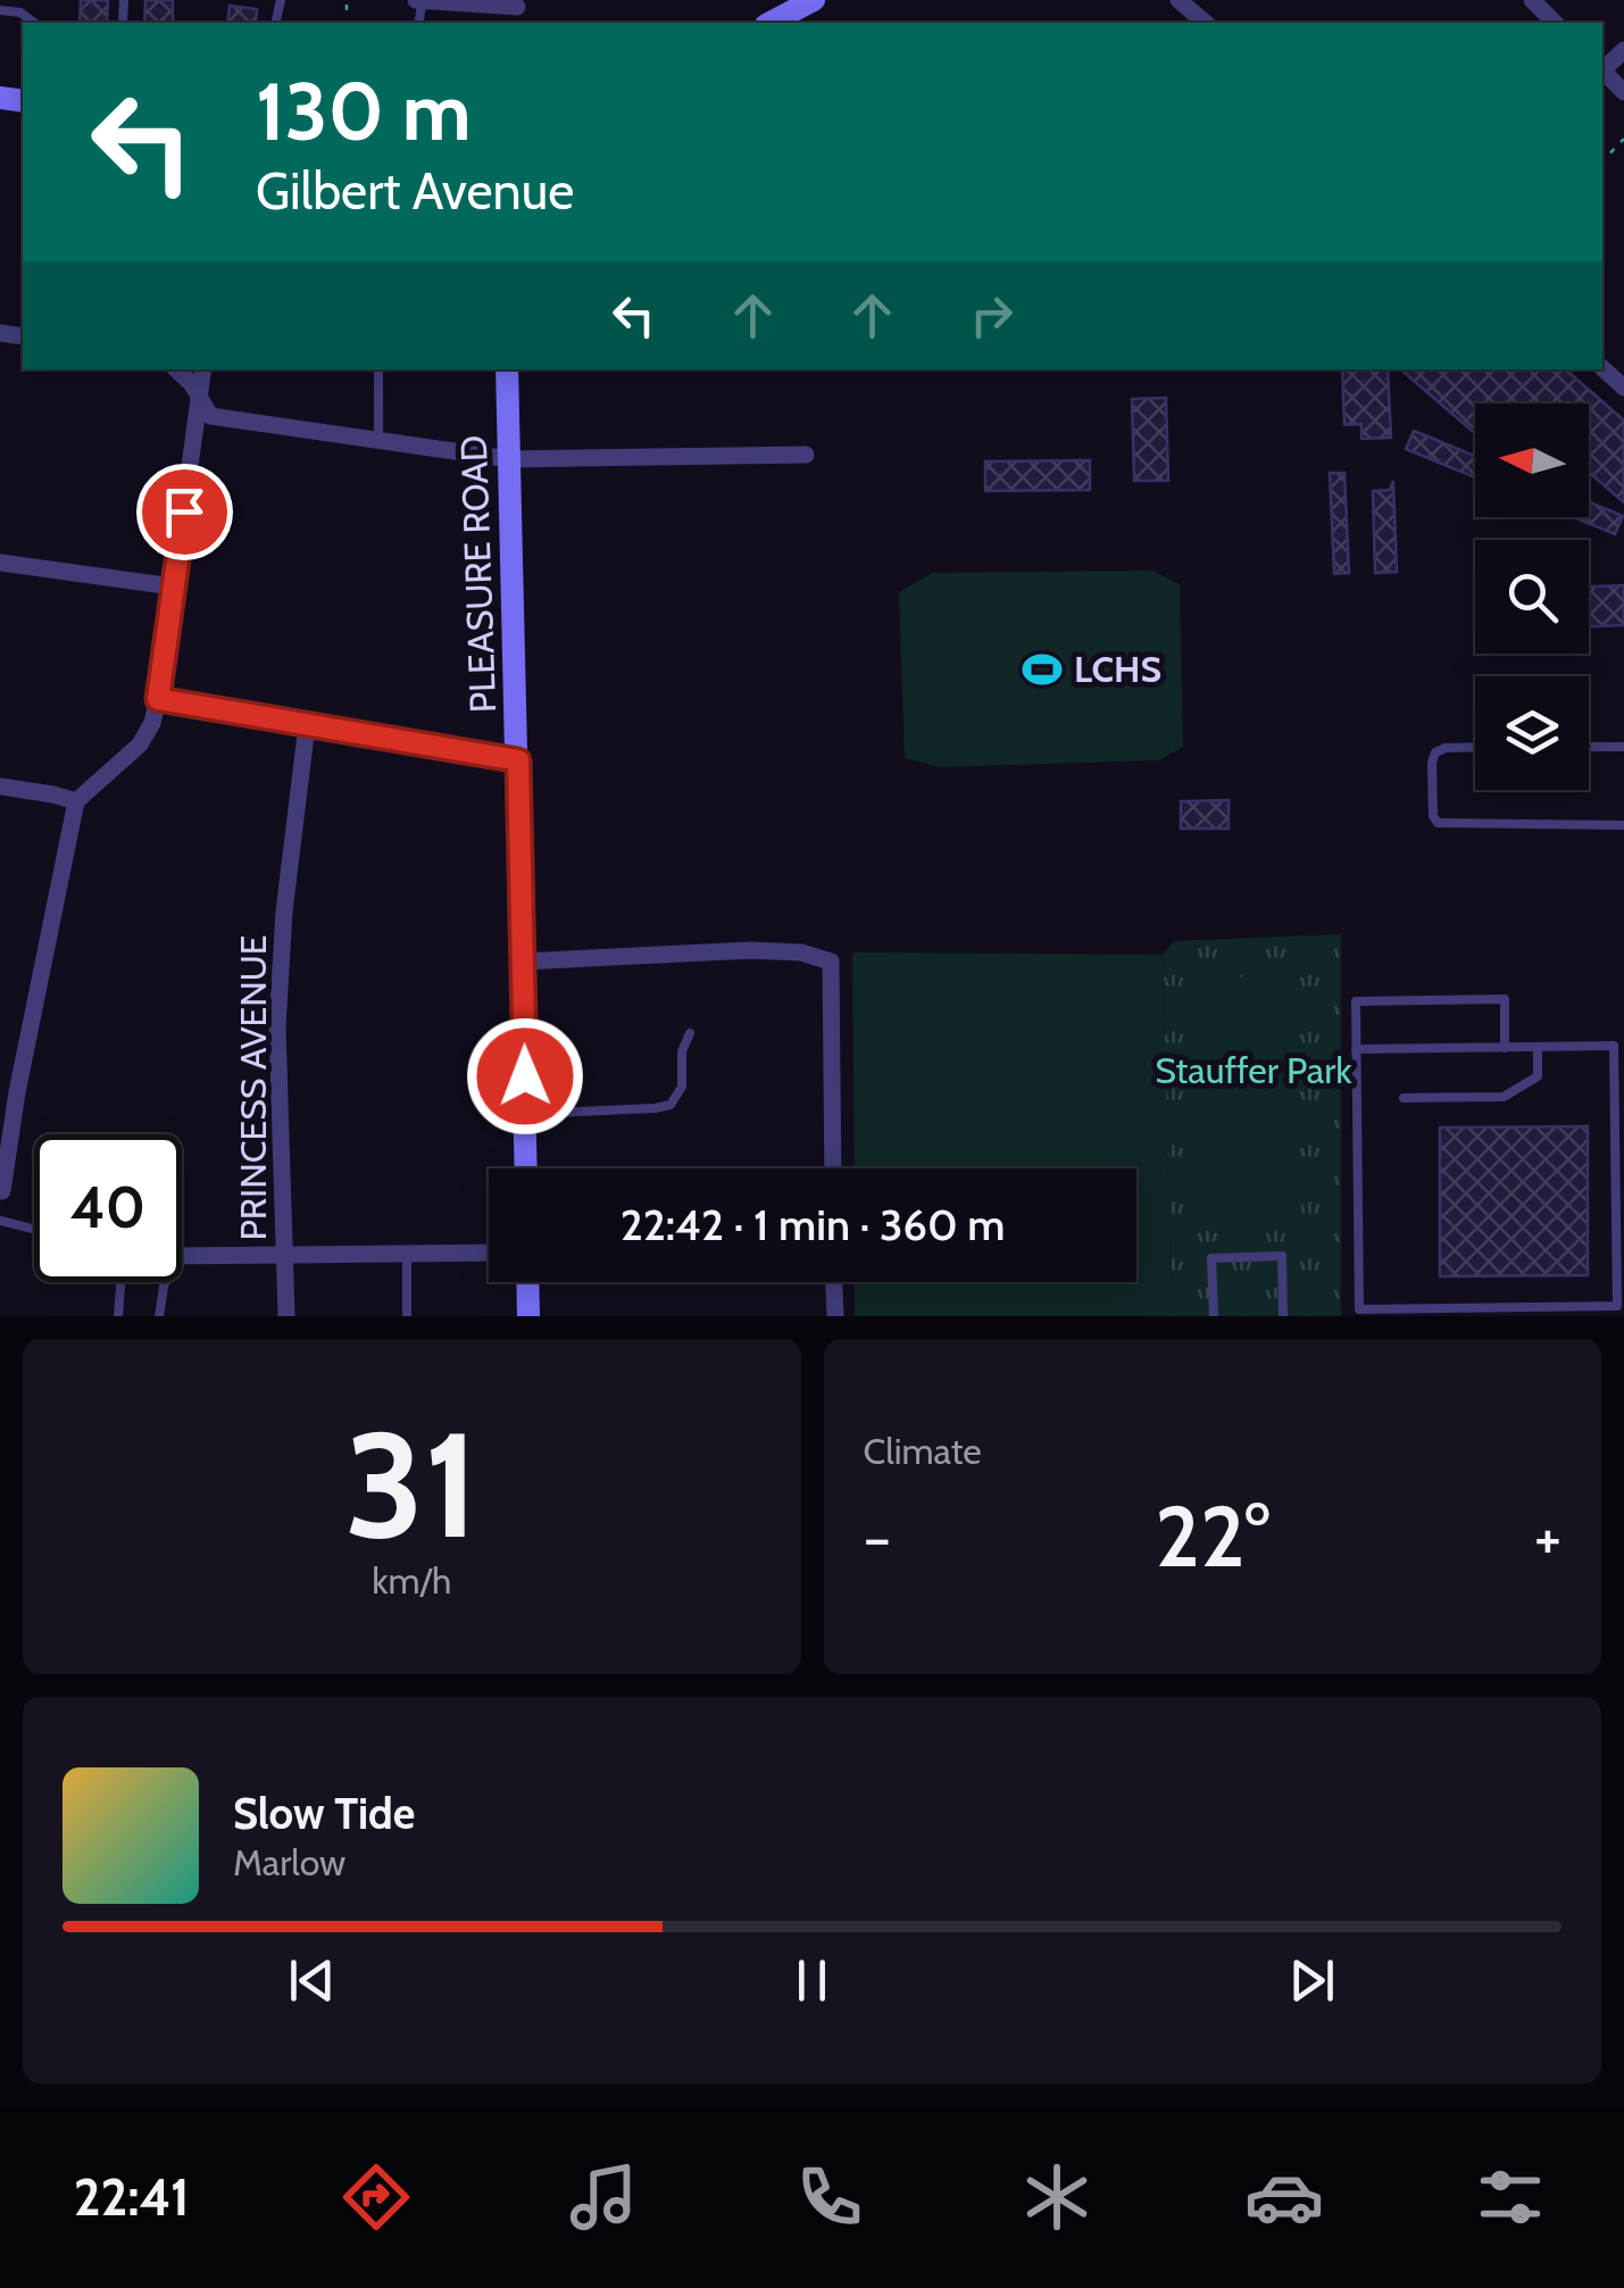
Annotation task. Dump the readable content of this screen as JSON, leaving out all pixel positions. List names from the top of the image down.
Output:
{
  "streets": {
    "street": ["PLEASURE ROAD", "PRINCESS AVENUE"]
  },
  "parks": ["Stauffer Park"],
  "places": {
    "sports": ["LCHS"]
  },
  "north": "left",
  "page": {
    "turn": ["130 m", "Gilbert Avenue"],
    "limit": "40",
    "trip": "22:42 · 1 min · 360 m",
    "tile": [
      ["31", "km/h"],
      "Climate"
    ],
    "heat": ["−", "22°", "+"],
    "song": ["Slow Tide", "Marlow"],
    "tabs": "22:41"
  }
}
